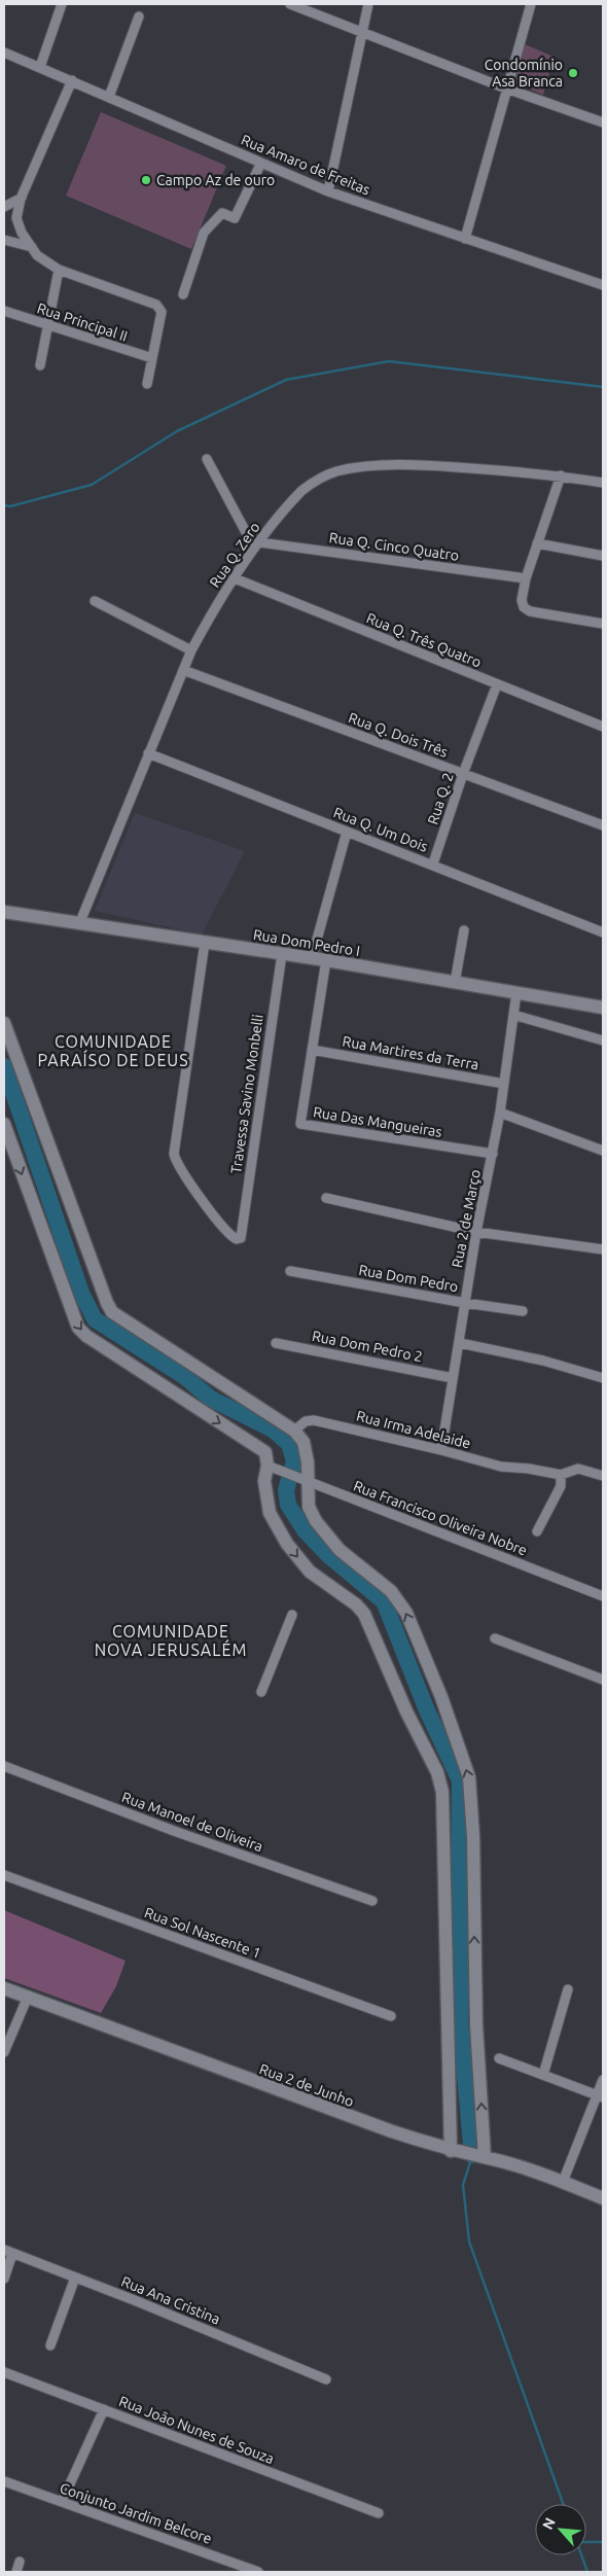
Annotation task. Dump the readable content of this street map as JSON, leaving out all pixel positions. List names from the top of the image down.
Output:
{
  "streets": {
    "street": [
      "Rua Amaro de Freitas",
      "Rua Principal II",
      "Rua Q. Cinco Quatro",
      "Rua Q. Zero",
      "Rua Q. Três Quatro",
      "Rua Q. Dois Três",
      "Rua Q. 2",
      "Rua Q. Um Dois",
      "Rua Dom Pedro I",
      "Rua Martires da Terra",
      "Travessa Savino Monbelli",
      "Rua Das Mangueiras",
      "Rua 2 de Março",
      "Rua Dom Pedro",
      "Rua Dom Pedro 2",
      "Rua Irma Adelaide",
      "Rua Francisco Oliveira Nobre",
      "Rua Manoel de Oliveira",
      "Rua Sol Nascente 1",
      "Rua 2 de Junho",
      "Rua Ana Cristina",
      "Rua João Nunes de Souza",
      "Conjunto Jardim Belcore"
    ]
  },
  "crossings": [
    ["Rua Q. Cinco Quatro", "Rua Q. Zero"],
    ["Rua Q. Zero", "Rua Q. Três Quatro"],
    ["Rua Q. Zero", "Rua Q. Dois Três"],
    ["Rua Q. Zero", "Rua Q. Um Dois"],
    ["Rua Q. Zero", "Rua Dom Pedro I"],
    ["Rua Q. Três Quatro", "Rua Q. 2"],
    ["Rua Q. Dois Três", "Rua Q. 2"],
    ["Rua Q. 2", "Rua Q. Um Dois"],
    ["Rua Dom Pedro I", "Travessa Savino Monbelli"],
    ["Rua Dom Pedro I", "Rua Das Mangueiras"],
    ["Rua Dom Pedro I", "Rua 2 de Março"],
    ["Rua Martires da Terra", "Rua Das Mangueiras"],
    ["Rua Martires da Terra", "Rua 2 de Março"],
    ["Rua Das Mangueiras", "Rua 2 de Março"],
    ["Rua 2 de Março", "Rua Dom Pedro"],
    ["Rua 2 de Março", "Rua Dom Pedro 2"],
    ["Rua 2 de Março", "Rua Irma Adelaide"]
  ],
  "districts": ["COMUNIDADE PARAÍSO DE DEUS", "COMUNIDADE NOVA JERUSALÉM"],
  "places": ["Condomínio Asa Branca", "Campo Az de ouro"],
  "north": "top left"
}
